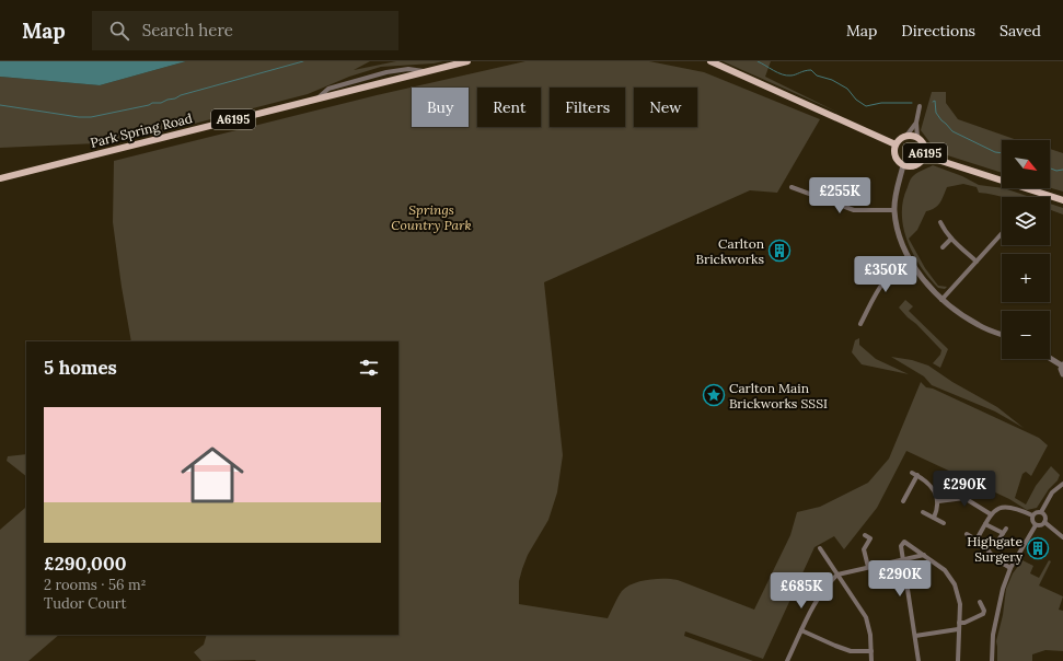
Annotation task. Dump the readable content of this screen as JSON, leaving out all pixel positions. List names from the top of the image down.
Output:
{
  "streets": {
    "main road": ["A6195", "Park Spring Road"]
  },
  "parks": ["Springs Country Park"],
  "places": {
    "building": ["Carlton Brickworks", "Highgate Surgery"],
    "place": ["Carlton Main Brickworks SSSI"]
  },
  "north": "bottom right",
  "page": {
    "header": "Map",
    "search": "Search here",
    "nav": ["Map", "Directions", "Saved"],
    "chip": [
      "Buy",
      "Rent",
      "Filters",
      "New"
    ],
    "map_buttons": ["+", "−"],
    "price": [
      "£255K",
      "£350K",
      "£290K",
      "£290K",
      "£685K"
    ],
    "heading": "5 homes",
    "list": [
      {
        "name": "£290,000",
        "note": "2 rooms · 56 m² · Tudor Court"
      }
    ]
  }
}
